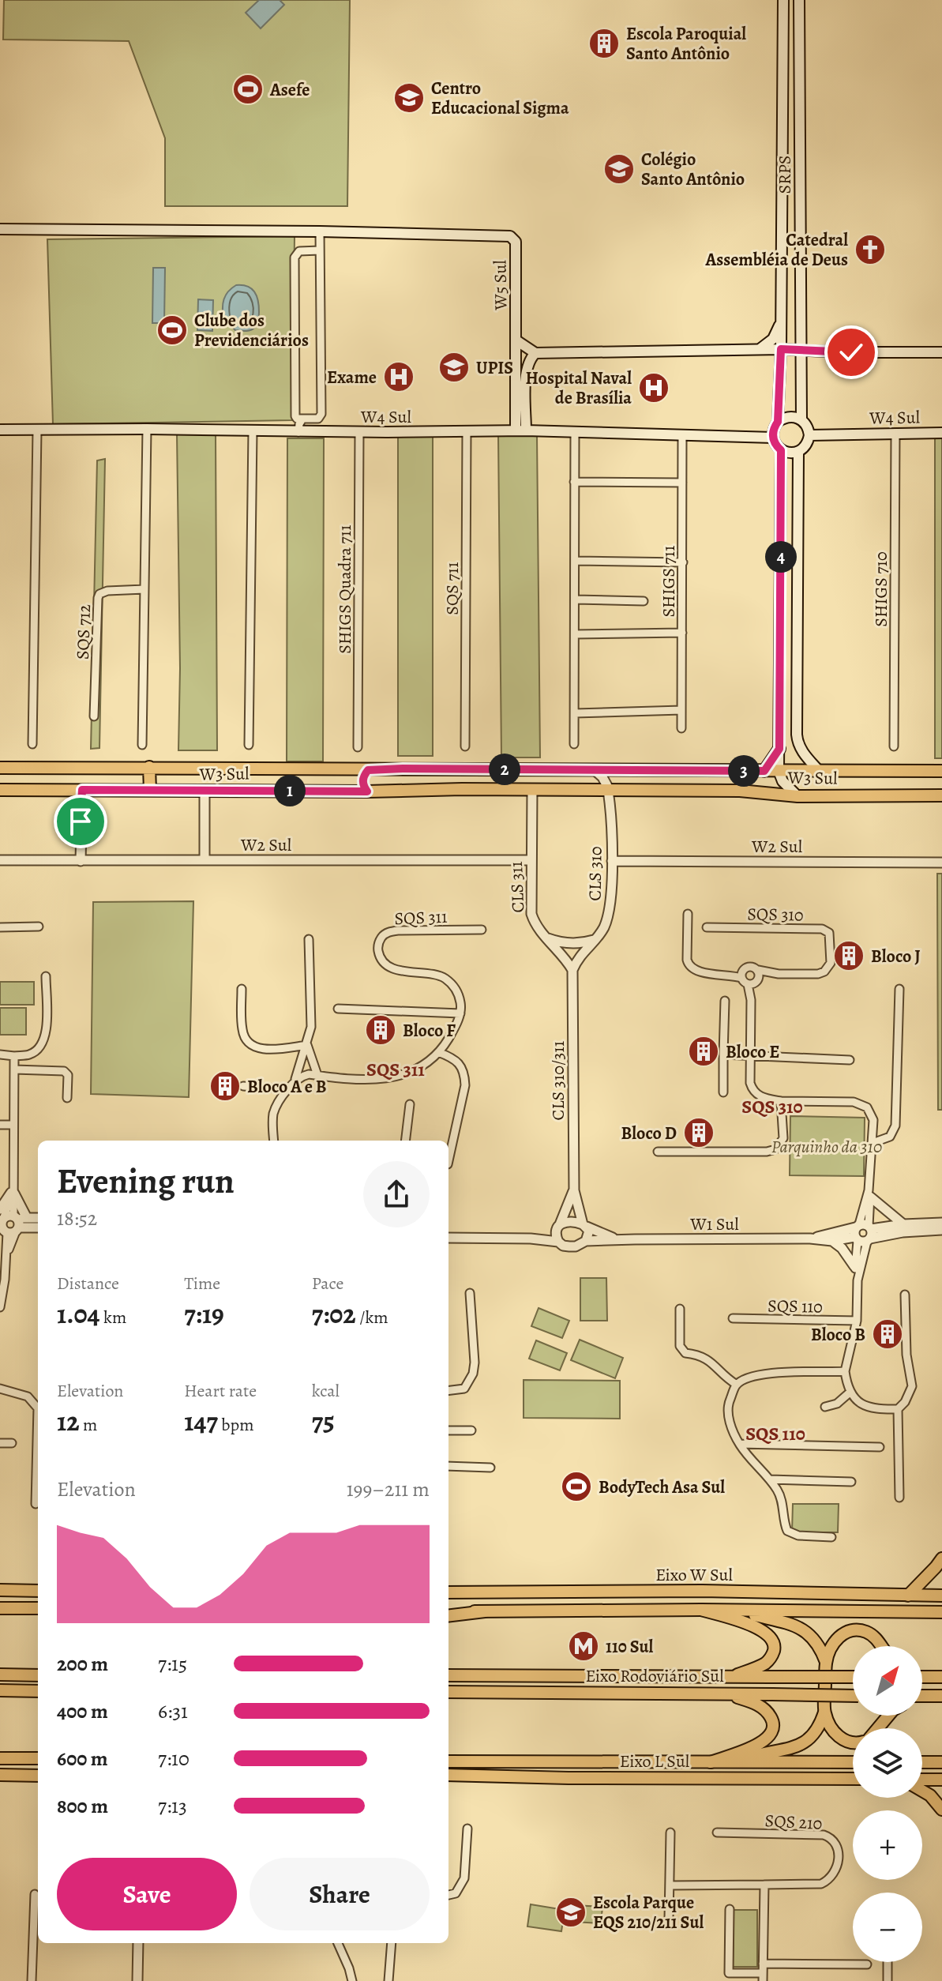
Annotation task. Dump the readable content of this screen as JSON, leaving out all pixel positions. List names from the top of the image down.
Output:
{
  "streets": {
    "main road": [
      "SRPS",
      "W5 Sul",
      "W4 Sul",
      "W3 Sul",
      "Eixo W Sul",
      "Eixo Rodoviário Sul",
      "Eixo L Sul"
    ],
    "street": [
      "SHIGS 711",
      "SQS 711",
      "SHIGS Quadra 711",
      "SHIGS 710",
      "SQS 712",
      "W2 Sul",
      "CLS 310",
      "CLS 311",
      "SQS 310",
      "SQS 311",
      "CLS 310/311",
      "W1 Sul",
      "SQS 110",
      "SQS 210"
    ]
  },
  "crossings": [
    ["SRPS", "W4 Sul"],
    ["W5 Sul", "W4 Sul"],
    ["W4 Sul", "SHIGS 711"],
    ["W4 Sul", "SQS 711"],
    ["W4 Sul", "SHIGS Quadra 711"],
    ["W4 Sul", "SHIGS 710"],
    ["W3 Sul", "CLS 310"],
    ["W3 Sul", "CLS 311"],
    ["W2 Sul", "CLS 310"],
    ["W2 Sul", "CLS 311"],
    ["CLS 310", "CLS 311"],
    ["CLS 310", "CLS 310/311"],
    ["CLS 311", "CLS 310/311"],
    ["CLS 310/311", "W1 Sul"]
  ],
  "districts": ["SQS 311", "SQS 310", "SQS 110"],
  "parks": ["Parquinho da 310"],
  "places": {
    "building": [
      "Escola Paroquial Santo Antônio",
      "Bloco J",
      "Bloco F",
      "Bloco E",
      "Bloco A e B",
      "Bloco D",
      "Bloco B"
    ],
    "sports": ["Asefe", "Clube dos Previdenciários", "BodyTech Asa Sul"],
    "school or university": [
      "Centro Educacional Sigma",
      "Colégio Santo Antônio",
      "UPIS",
      "Escola Parque EQS 210/211 Sul"
    ],
    "church": ["Catedral Assembléia de Deus"],
    "hospital": ["Exame", "Hospital Naval de Brasília"],
    "metro station": ["110 Sul"]
  },
  "north": "top right",
  "page": {
    "pins": [
      "4",
      "2",
      "3",
      "1"
    ],
    "heading": ["Evening run", "18:52"],
    "stats": [
      ["Distance", "1.04 km"],
      ["Time", "7:19"],
      ["Pace", "7:02 /km"],
      ["Elevation", "12 m"],
      ["Heart rate", "147 bpm"],
      ["kcal", "75"]
    ],
    "chart": ["Elevation", "199–211 m"],
    "list": [
      {
        "name": "200 m",
        "note": "7:15"
      },
      {
        "name": "400 m",
        "note": "6:31"
      },
      {
        "name": "600 m",
        "note": "7:10"
      },
      {
        "name": "800 m",
        "note": "7:13"
      }
    ],
    "map_buttons": ["+", "−"],
    "buttons": ["Save", "Share"]
  }
}
